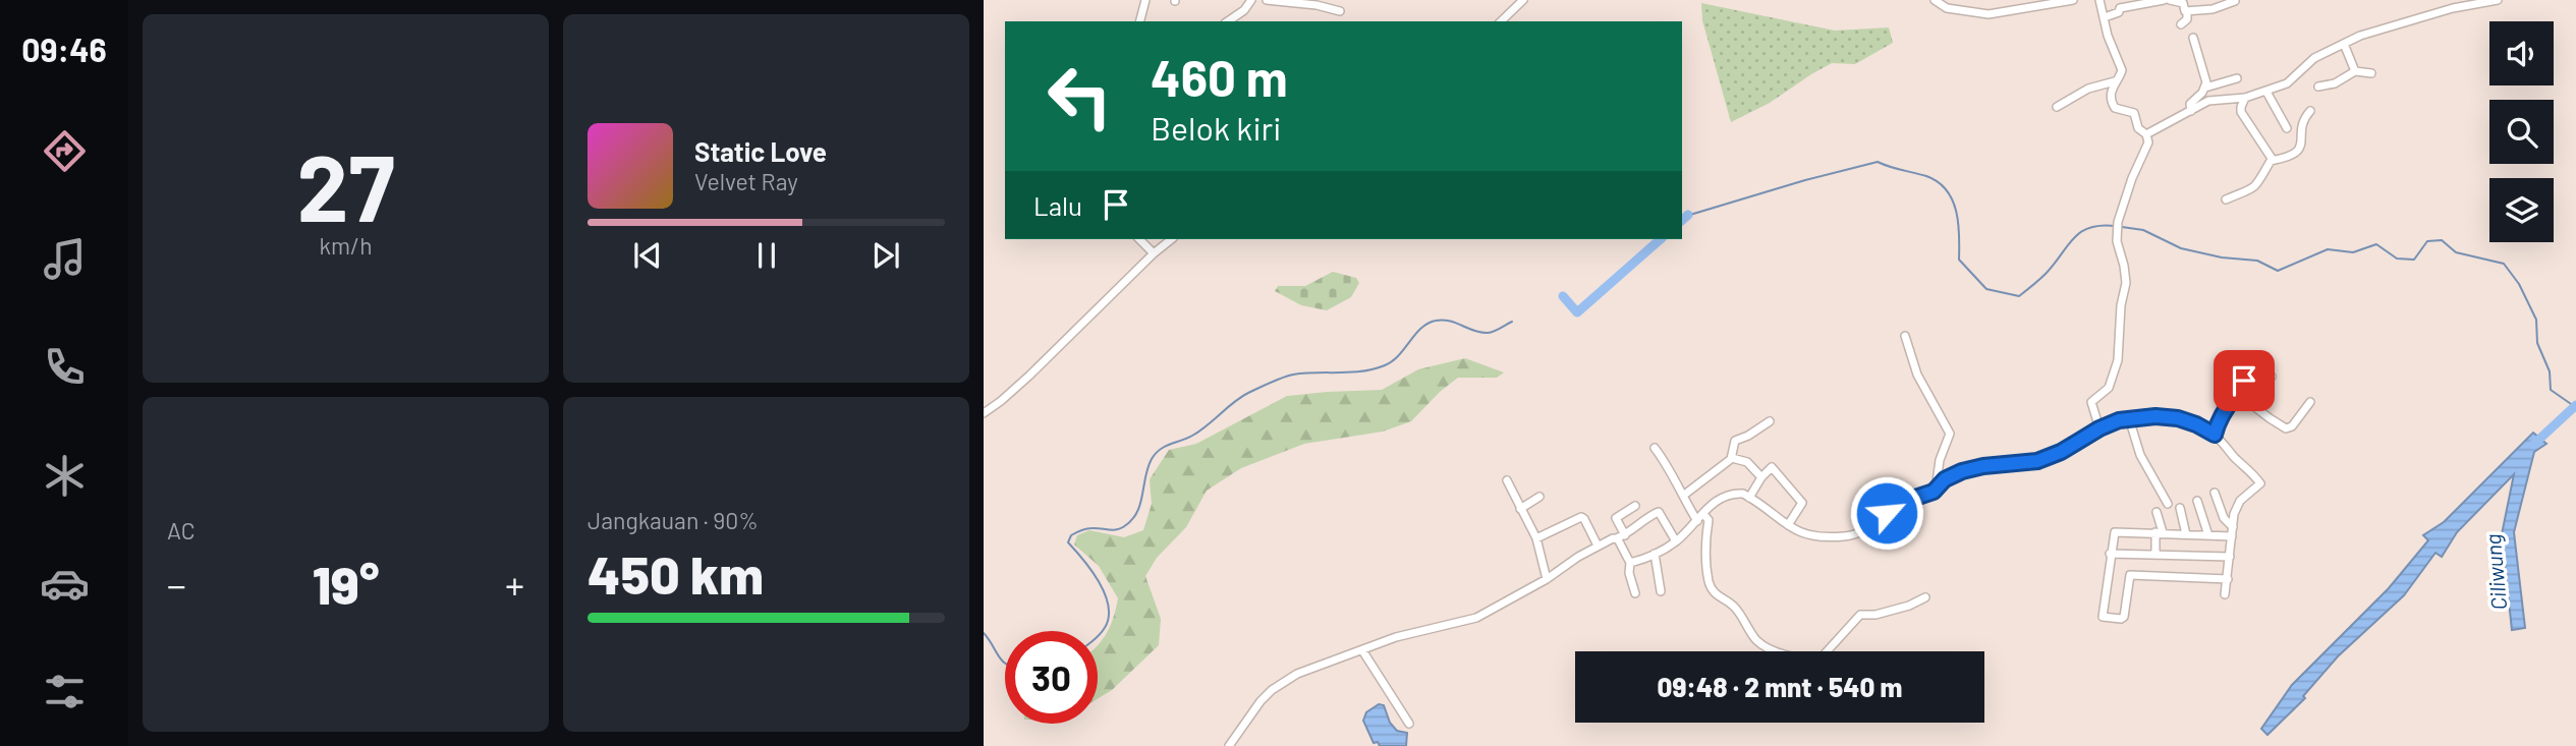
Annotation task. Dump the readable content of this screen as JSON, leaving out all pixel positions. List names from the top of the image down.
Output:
{
  "water": ["Ciliwung"],
  "page": {
    "tabs": "09:46",
    "tile": [
      ["27", "km/h"],
      "AC",
      ["Jangkauan · 90%", "450 km"]
    ],
    "turn": ["460 m", "Belok kiri"],
    "song": ["Static Love", "Velvet Ray"],
    "then": "Lalu",
    "heat": ["−", "19°", "+"],
    "limit": "30",
    "trip": "09:48 · 2 mnt · 540 m"
  }
}
